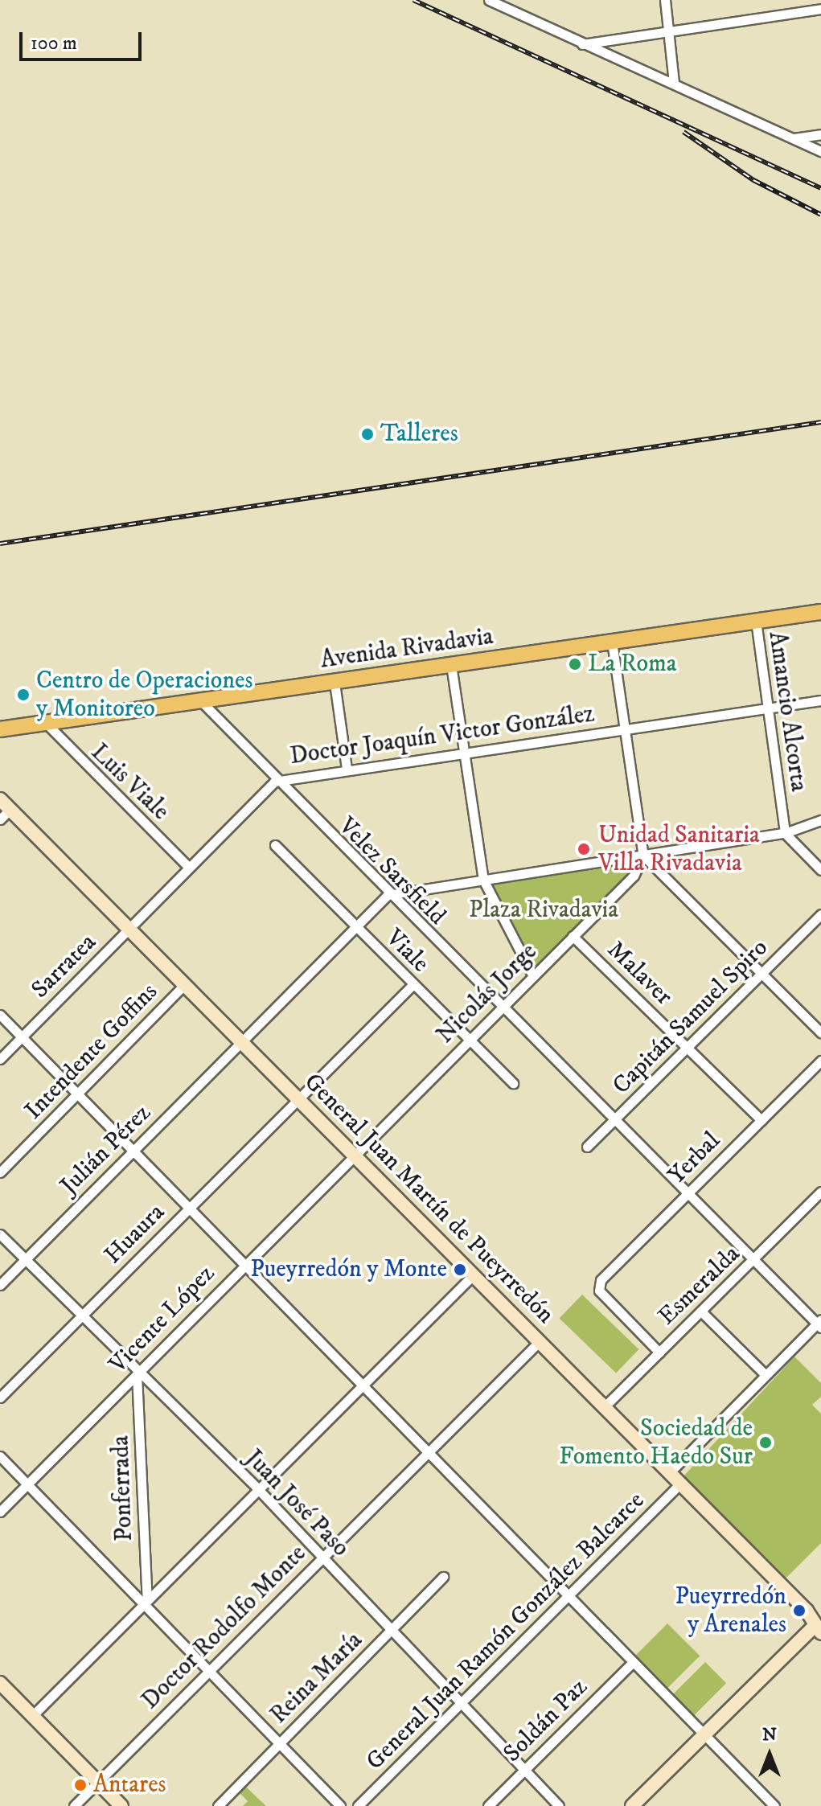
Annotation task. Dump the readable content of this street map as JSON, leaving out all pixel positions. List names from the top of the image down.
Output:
{
  "streets": {
    "main road": ["Avenida Rivadavia"],
    "street": [
      "Amancio Alcorta",
      "Doctor Joaquín Victor González",
      "Luis Viale",
      "Velez Sarsfield",
      "Viale",
      "Sarratea",
      "Malaver",
      "Nicolás Jorge",
      "Capitán Samuel Spiro",
      "Intendente Goffins",
      "Julián Pérez",
      "Yerbal",
      "General Juan Martín de Pueyrredón",
      "Huaura",
      "Esmeralda",
      "Vicente López",
      "Ponferrada",
      "Juan José Paso",
      "Doctor Rodolfo Monte",
      "General Juan Ramón González Balcarce",
      "Reina María",
      "Soldán Paz"
    ]
  },
  "crossings": [
    ["Avenida Rivadavia", "Amancio Alcorta"],
    ["Avenida Rivadavia", "Luis Viale"],
    ["Avenida Rivadavia", "Velez Sarsfield"],
    ["Amancio Alcorta", "Doctor Joaquín Victor González"],
    ["Doctor Joaquín Victor González", "Luis Viale"],
    ["Doctor Joaquín Victor González", "Velez Sarsfield"],
    ["Doctor Joaquín Victor González", "Sarratea"],
    ["Doctor Joaquín Victor González", "General Juan Martín de Pueyrredón"],
    ["Velez Sarsfield", "Nicolás Jorge"],
    ["Velez Sarsfield", "Capitán Samuel Spiro"],
    ["Velez Sarsfield", "Julián Pérez"],
    ["Velez Sarsfield", "Yerbal"],
    ["Velez Sarsfield", "Esmeralda"],
    ["Viale", "Nicolás Jorge"],
    ["Viale", "Julián Pérez"],
    ["Viale", "Huaura"],
    ["Sarratea", "General Juan Martín de Pueyrredón"],
    ["Malaver", "Nicolás Jorge"],
    ["Malaver", "Capitán Samuel Spiro"],
    ["Malaver", "Yerbal"],
    ["Nicolás Jorge", "General Juan Martín de Pueyrredón"],
    ["Nicolás Jorge", "Vicente López"],
    ["Intendente Goffins", "General Juan Martín de Pueyrredón"],
    ["Julián Pérez", "General Juan Martín de Pueyrredón"],
    ["Julián Pérez", "Juan José Paso"],
    ["Yerbal", "Esmeralda"],
    ["General Juan Martín de Pueyrredón", "Huaura"],
    ["General Juan Martín de Pueyrredón", "Esmeralda"],
    ["General Juan Martín de Pueyrredón", "Vicente López"],
    ["General Juan Martín de Pueyrredón", "Doctor Rodolfo Monte"],
    ["General Juan Martín de Pueyrredón", "General Juan Ramón González Balcarce"],
    ["Huaura", "Juan José Paso"],
    ["Vicente López", "Ponferrada"],
    ["Vicente López", "Juan José Paso"],
    ["Ponferrada", "Juan José Paso"],
    ["Juan José Paso", "Doctor Rodolfo Monte"],
    ["Juan José Paso", "General Juan Ramón González Balcarce"],
    ["Juan José Paso", "Reina María"],
    ["Juan José Paso", "Soldán Paz"]
  ],
  "parks": ["Plaza Rivadavia"],
  "places": [
    "Talleres",
    "La Roma",
    "Centro de Operaciones y Monitoreo",
    "Unidad Sanitaria Villa Rivadavia",
    "Pueyrredón y Monte",
    "Sociedad de Fomento Haedo Sur",
    "Pueyrredón y Arenales",
    "Antares"
  ],
  "scale_bar": "100 m",
  "north": "top"
}
